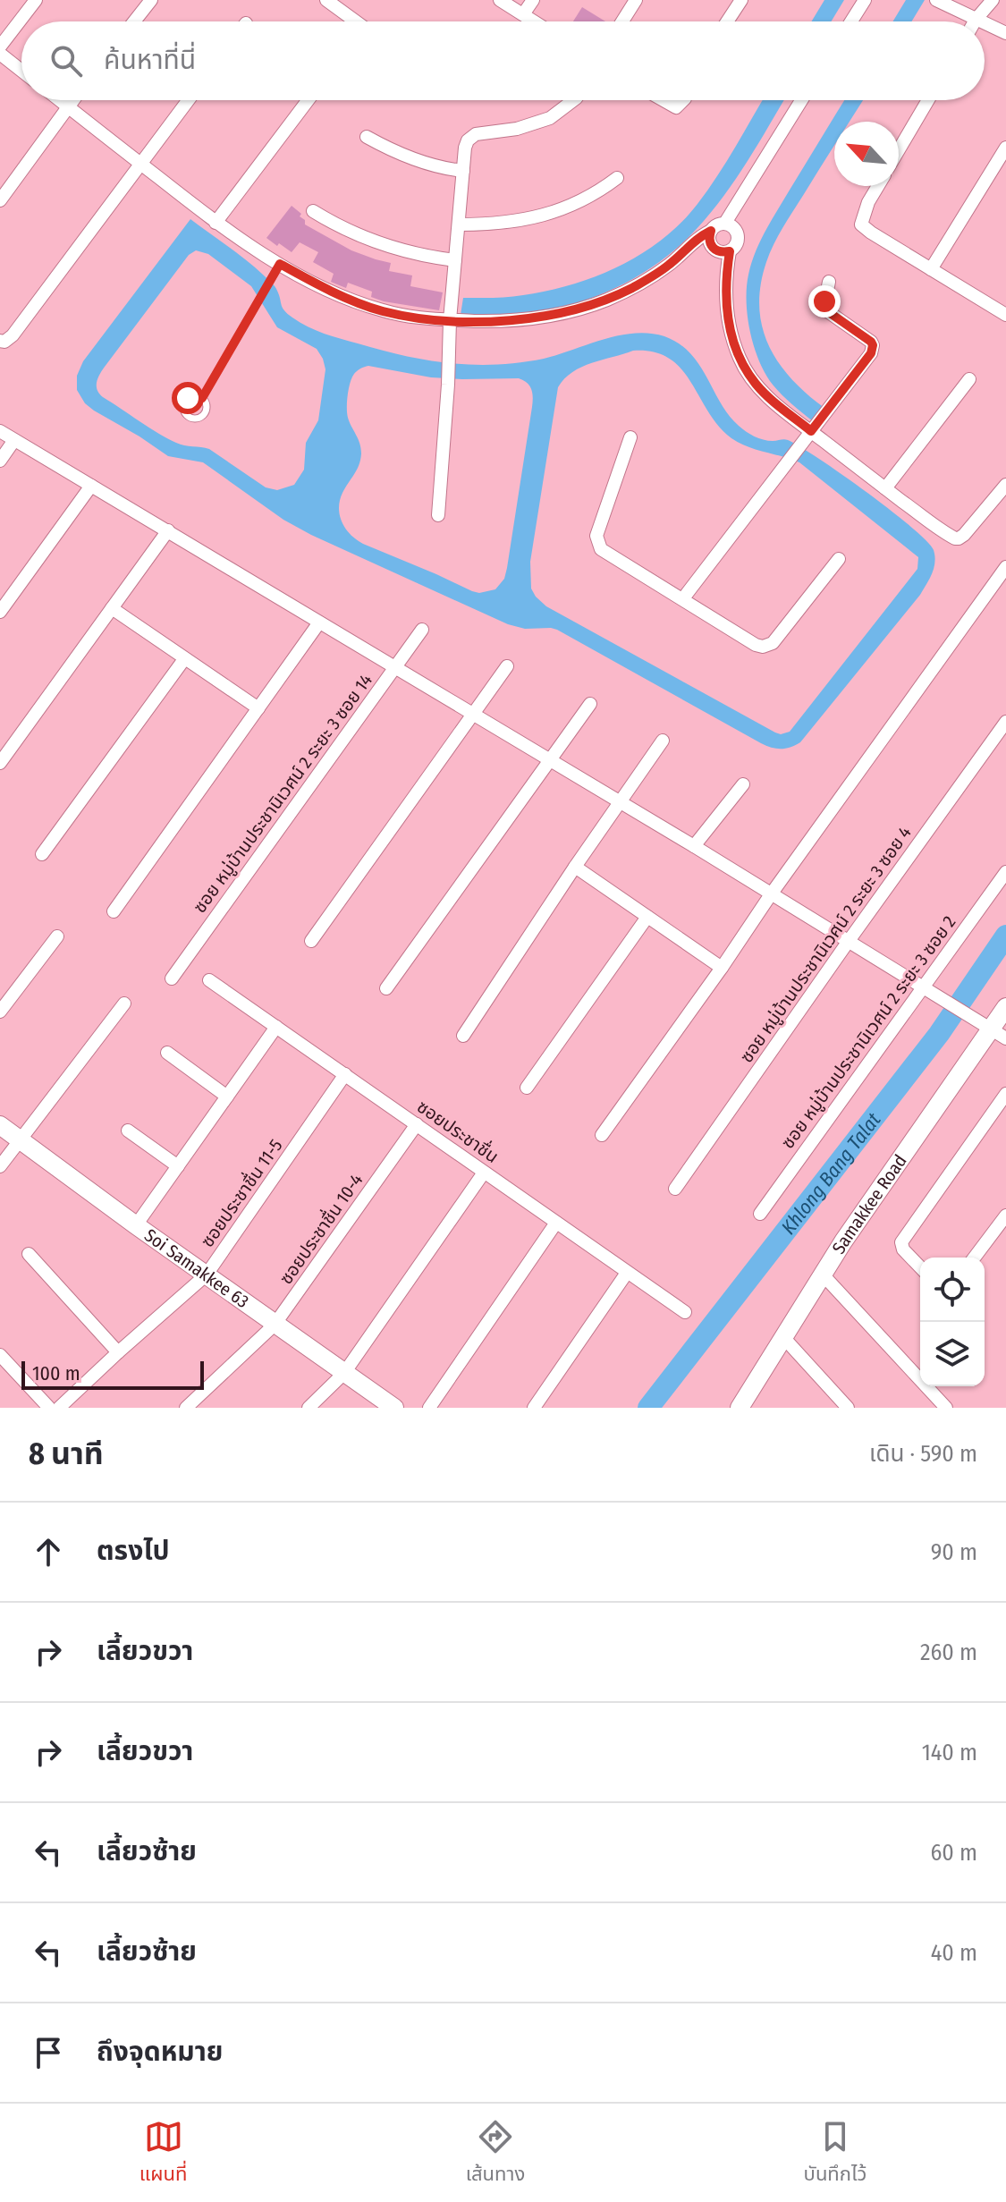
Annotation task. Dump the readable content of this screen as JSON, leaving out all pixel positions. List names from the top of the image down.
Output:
{
  "streets": {
    "street": [
      "ซอย หมู่บ้านประชานิเวศน์ 2 ระยะ 3 ซอย 14",
      "ซอย หมู่บ้านประชานิเวศน์ 2 ระยะ 3 ซอย 4",
      "ซอย หมู่บ้านประชานิเวศน์ 2 ระยะ 3 ซอย 2",
      "ซอยประชาชื่น",
      "ซอยประชาชื่น 11-5",
      "Samakkee Road",
      "ซอยประชาชื่น 10-4",
      "Soi Samakkee 63"
    ]
  },
  "crossings": [
    ["ซอยประชาชื่น", "ซอยประชาชื่น 11-5"],
    ["ซอยประชาชื่น", "ซอยประชาชื่น 10-4"],
    ["ซอยประชาชื่น 11-5", "Soi Samakkee 63"],
    ["ซอยประชาชื่น 10-4", "Soi Samakkee 63"]
  ],
  "water": ["Khlong Bang Talat"],
  "scale_bar": "100 m",
  "north": "top left",
  "page": {
    "search": "ค้นหาที่นี่",
    "scale": "100 m",
    "heading": ["8 นาที", "เดิน · 590 m"],
    "list": [
      ["ตรงไป", "90 m"],
      ["เลี้ยวขวา", "260 m"],
      ["เลี้ยวขวา", "140 m"],
      ["เลี้ยวซ้าย", "60 m"],
      ["เลี้ยวซ้าย", "40 m"],
      "ถึงจุดหมาย"
    ],
    "nav": ["แผนที่", "เส้นทาง", "บันทึกไว้"]
  }
}
